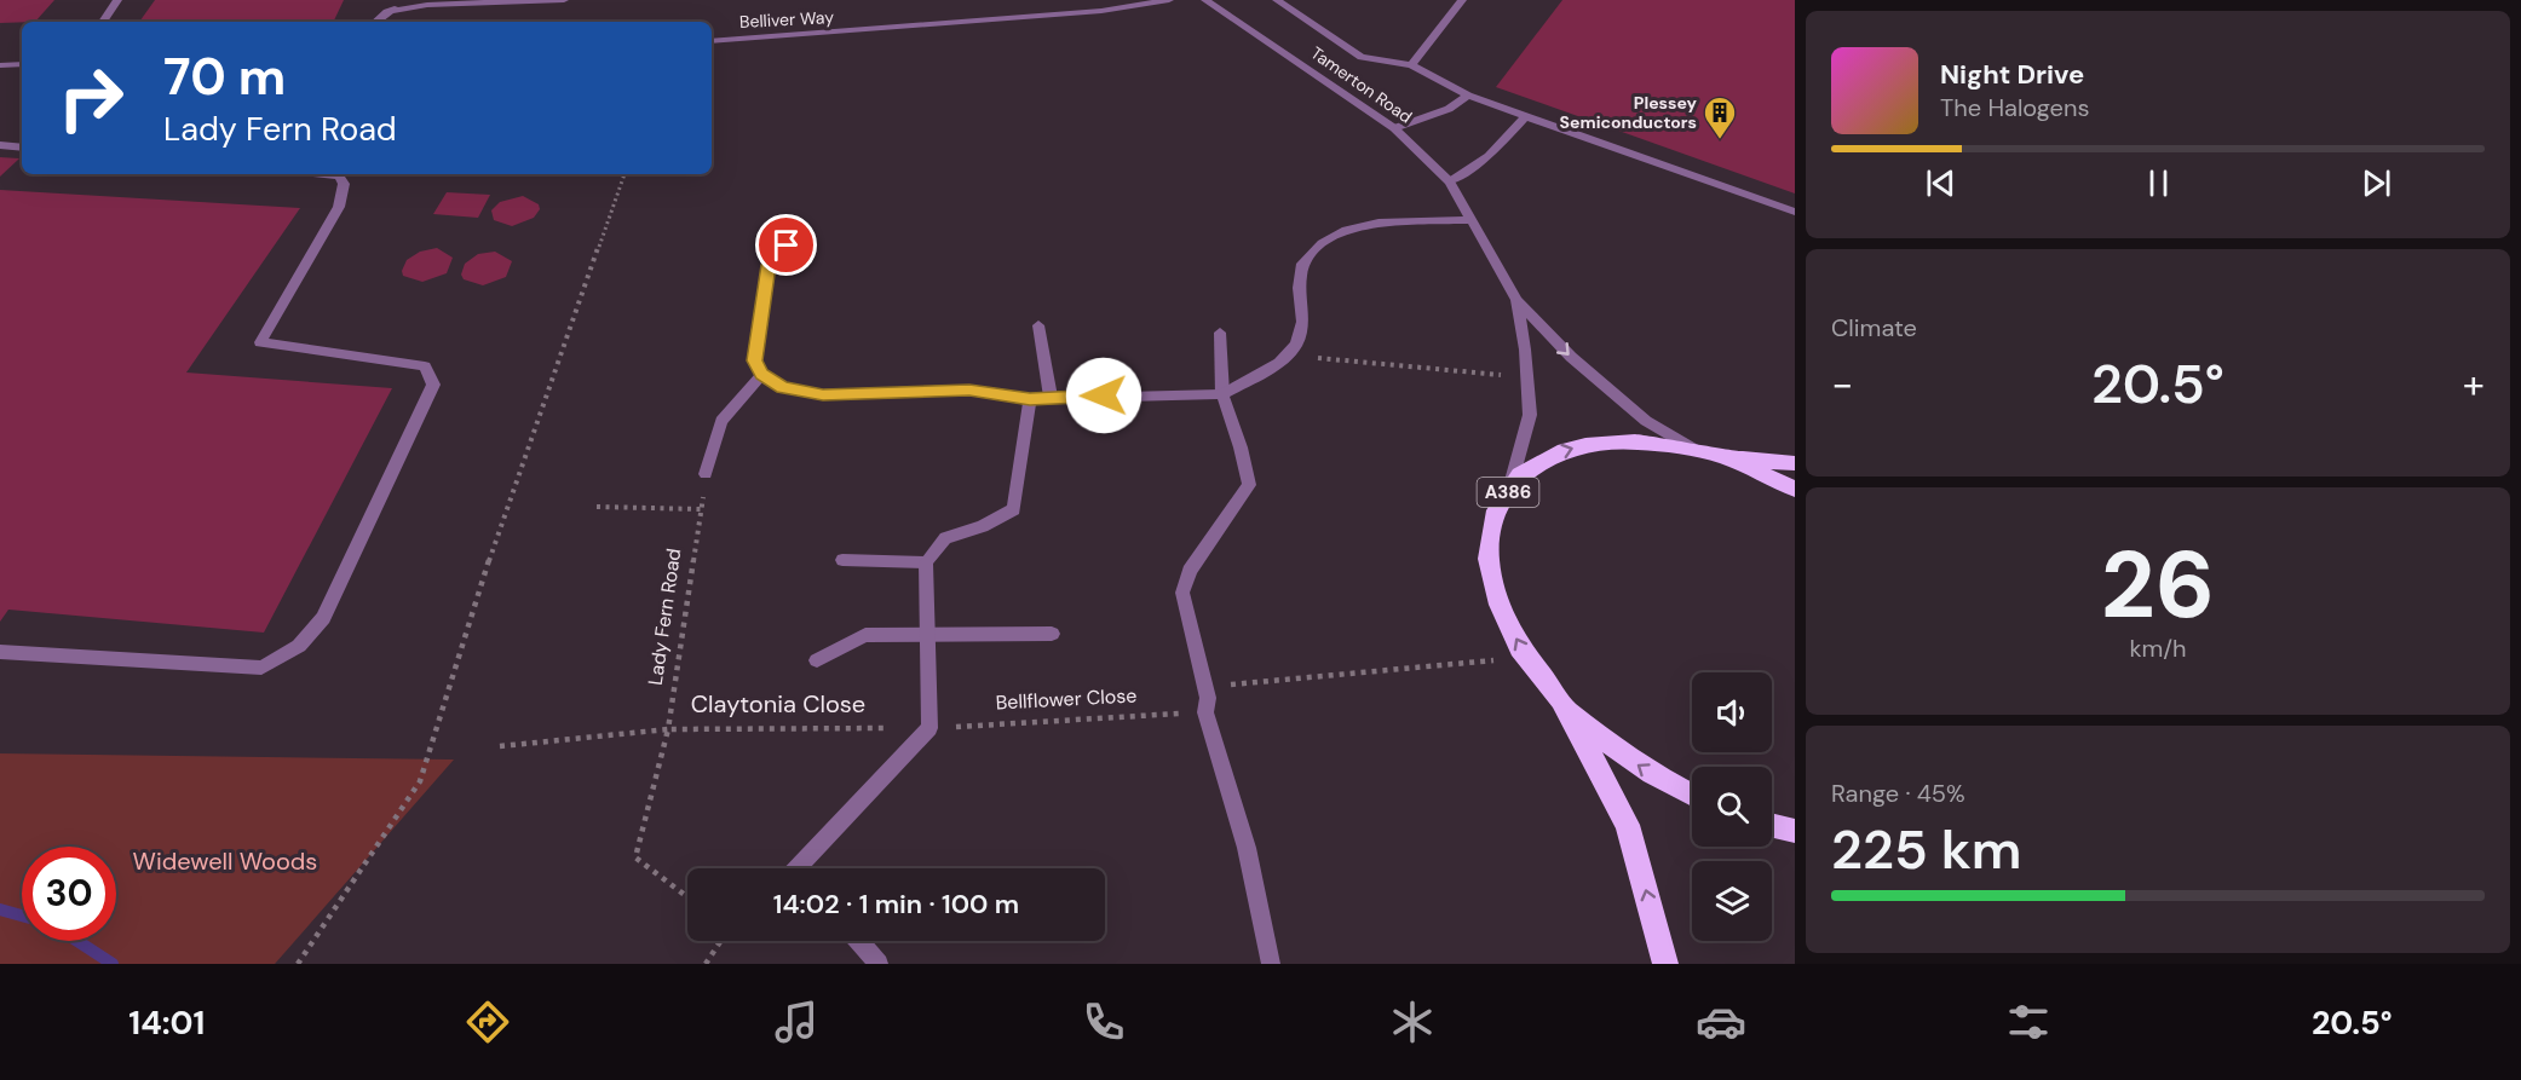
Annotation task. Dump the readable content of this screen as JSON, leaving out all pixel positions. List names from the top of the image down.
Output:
{
  "streets": {
    "highway": ["A386"],
    "street": ["Belliver Way", "Tamerton Road"],
    "path": ["Lady Fern Road", "Bellflower Close", "Claytonia Close"]
  },
  "crossings": [
    ["Tamerton Road", "A386"],
    ["Lady Fern Road", "Claytonia Close"],
    ["Bellflower Close", "Claytonia Close"]
  ],
  "parks": ["Widewell Woods"],
  "places": {
    "building": ["Plessey Semiconductors"]
  },
  "page": {
    "turn": ["70 m", "Lady Fern Road"],
    "song": ["Night Drive", "The Halogens"],
    "tile": [
      "Climate",
      ["26", "km/h"],
      ["Range · 45%", "225 km"]
    ],
    "heat": ["−", "20.5°", "+"],
    "limit": "30",
    "trip": "14:02 · 1 min · 100 m",
    "tabs": ["14:01", "20.5°"]
  }
}
